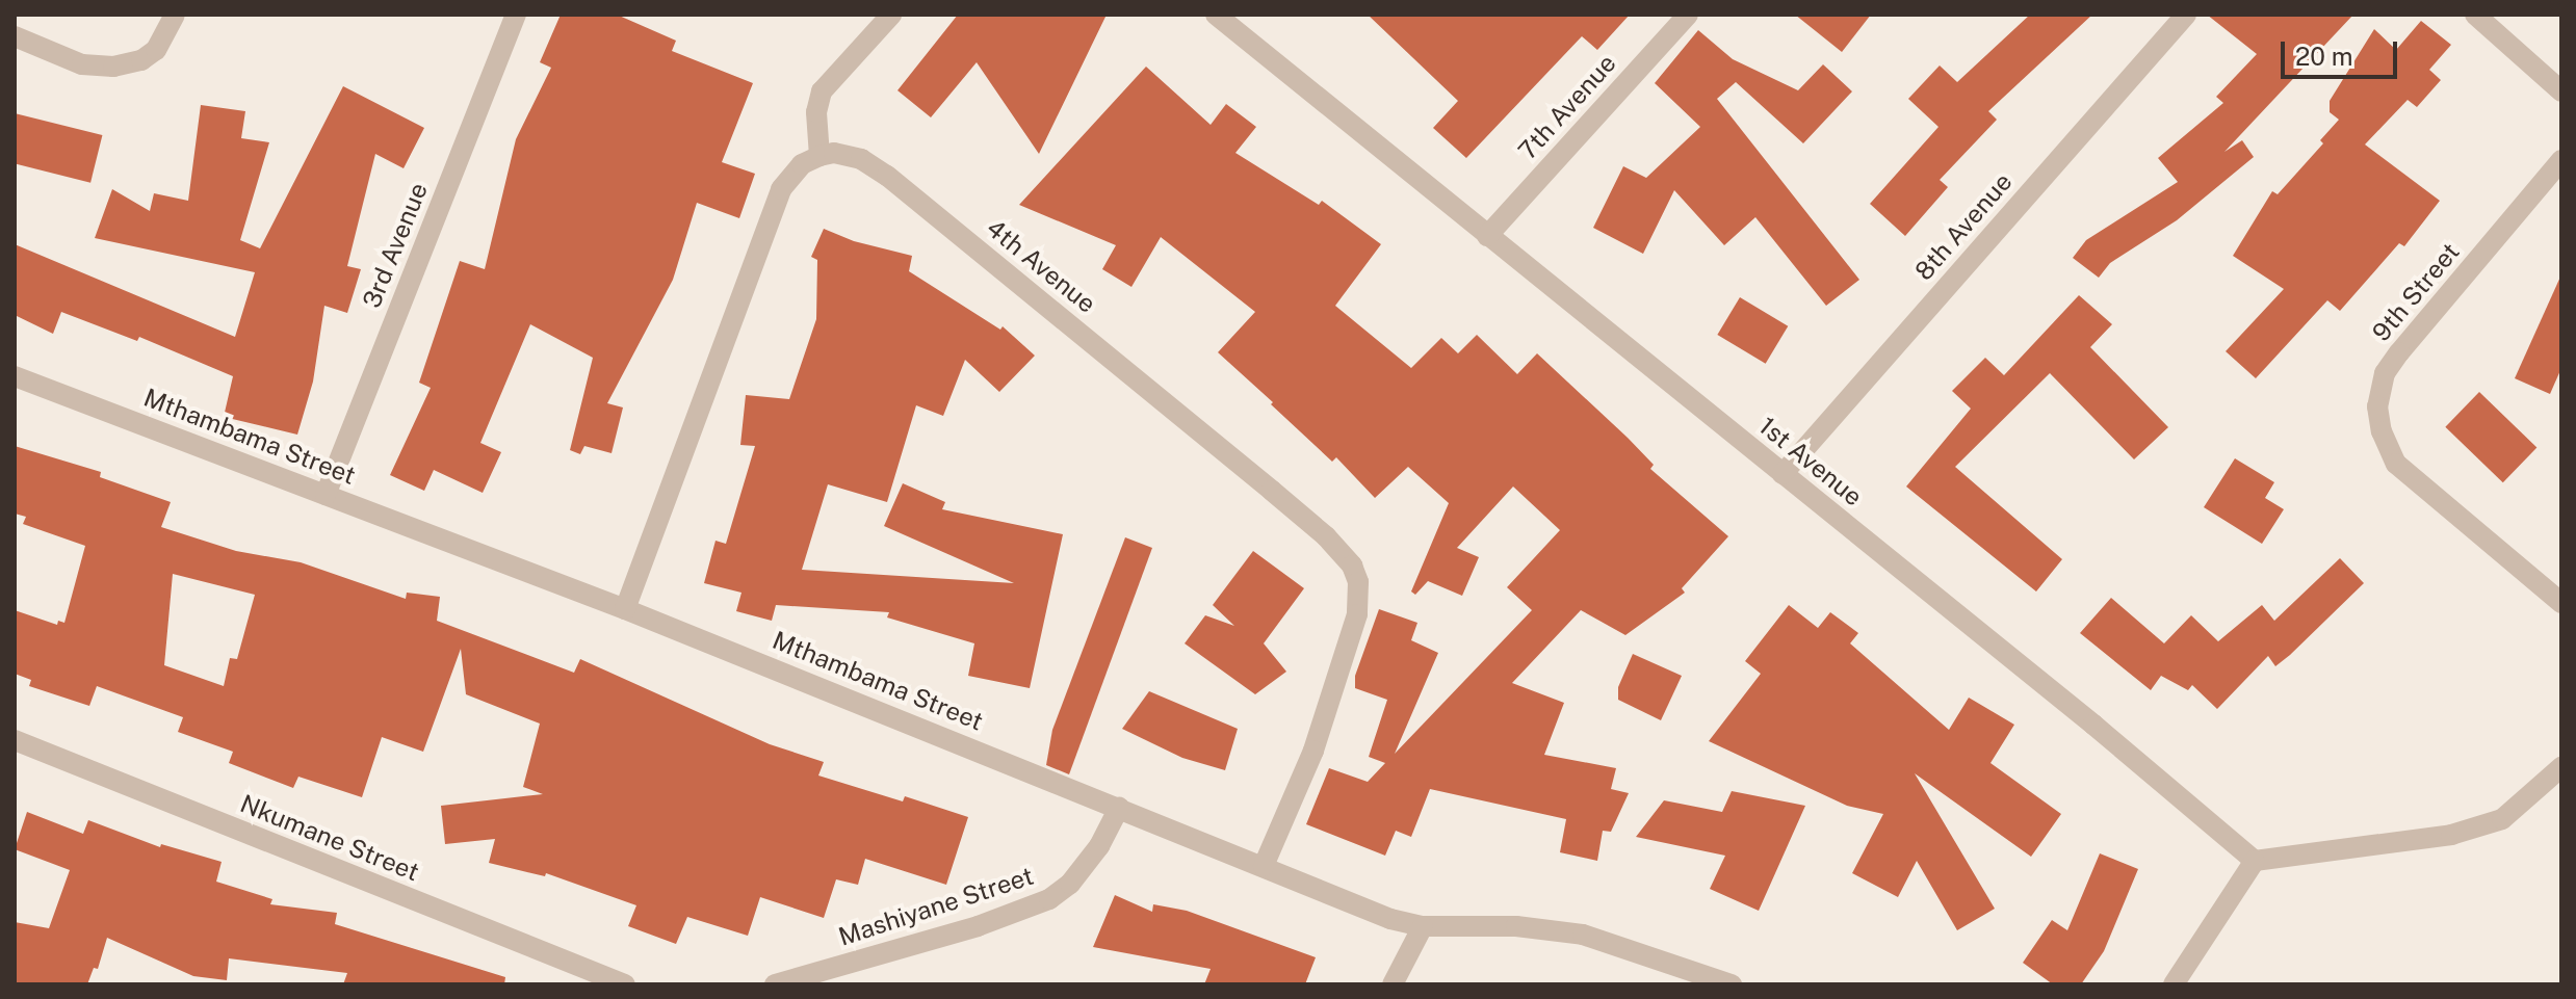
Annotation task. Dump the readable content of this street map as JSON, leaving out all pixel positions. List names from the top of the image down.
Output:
{
  "streets": {
    "street": [
      "7th Avenue",
      "8th Avenue",
      "3rd Avenue",
      "4th Avenue",
      "9th Street",
      "Mthambama Street",
      "1st Avenue",
      "Nkumane Street",
      "Mashiyane Street"
    ]
  },
  "crossings": [
    ["7th Avenue", "1st Avenue"],
    ["8th Avenue", "1st Avenue"],
    ["3rd Avenue", "Mthambama Street"],
    ["4th Avenue", "Mthambama Street"],
    ["Mthambama Street", "Mashiyane Street"]
  ],
  "scale_bar": "20 m"
}
